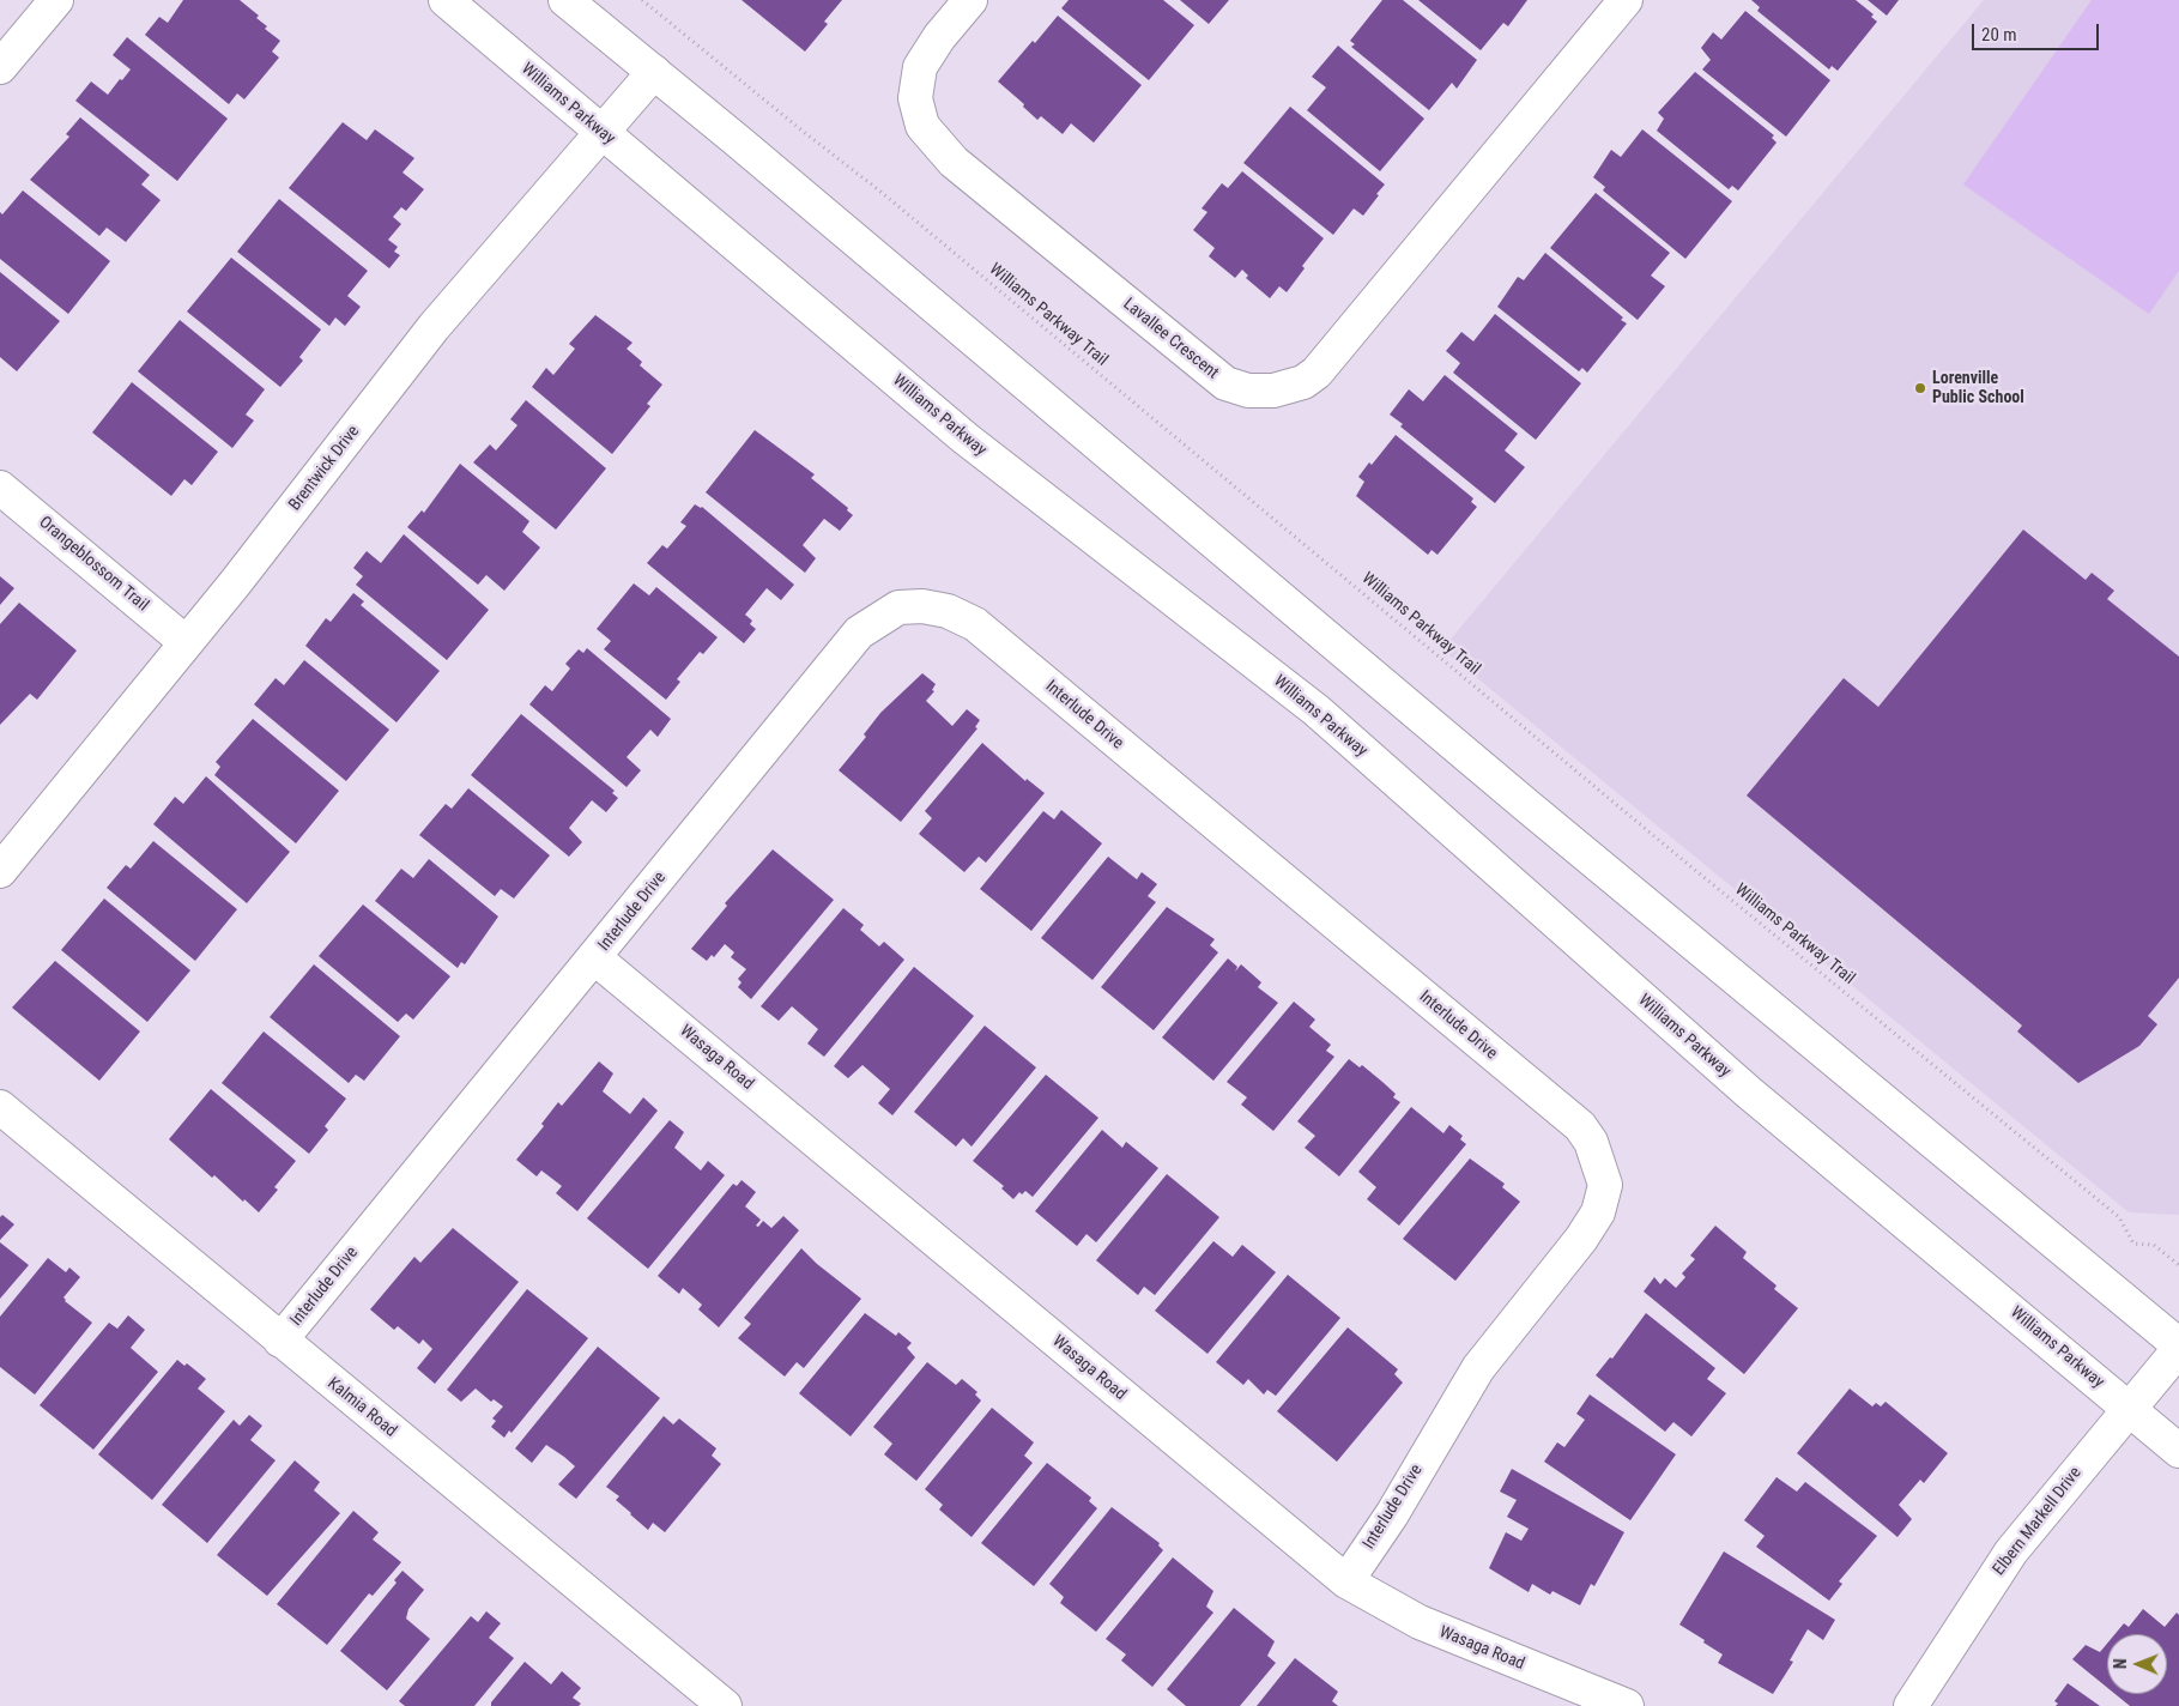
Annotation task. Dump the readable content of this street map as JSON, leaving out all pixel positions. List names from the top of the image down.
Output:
{
  "streets": {
    "street": [
      "Williams Parkway",
      "Lavallee Crescent",
      "Brentwick Drive",
      "Orangeblossom Trail",
      "Interlude Drive",
      "Wasaga Road",
      "Kalmia Road",
      "Elbern Markell Drive"
    ],
    "path": ["Williams Parkway Trail"]
  },
  "crossings": [
    ["Williams Parkway", "Brentwick Drive"],
    ["Williams Parkway", "Elbern Markell Drive"],
    ["Brentwick Drive", "Orangeblossom Trail"],
    ["Interlude Drive", "Wasaga Road"],
    ["Interlude Drive", "Kalmia Road"]
  ],
  "places": ["Lorenville Public School"],
  "scale_bar": "20 m",
  "north": "left"
}
